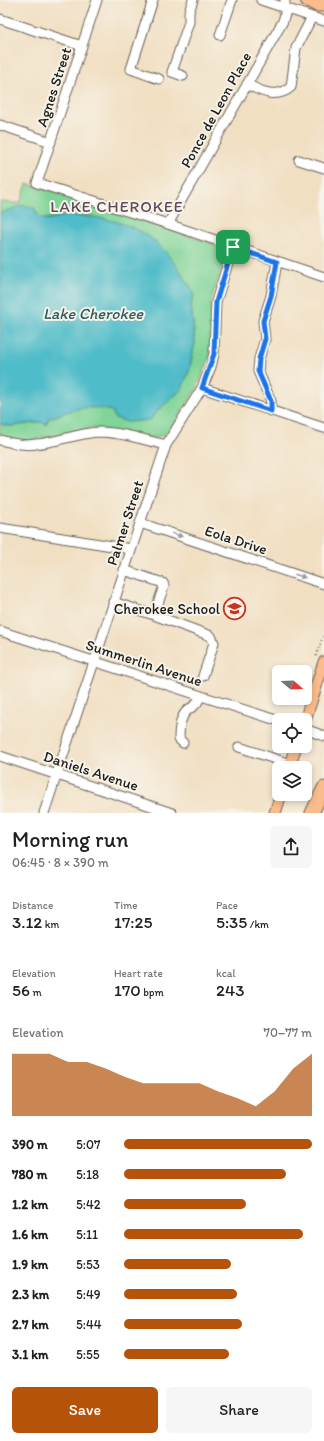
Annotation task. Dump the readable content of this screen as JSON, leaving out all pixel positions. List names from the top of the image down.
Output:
{
  "streets": {
    "street": [
      "Agnes Street",
      "Ponce de Leon Place",
      "Palmer Street",
      "Eola Drive",
      "Summerlin Avenue",
      "Daniels Avenue"
    ]
  },
  "crossings": [
    ["Agnes Street", "Ponce de Leon Place"],
    ["Palmer Street", "Eola Drive"],
    ["Palmer Street", "Summerlin Avenue"],
    ["Palmer Street", "Daniels Avenue"]
  ],
  "one_way": ["Eola Drive"],
  "districts": ["LAKE CHEROKEE"],
  "water": ["Lake Cherokee"],
  "places": {
    "school or university": ["Cherokee School"]
  },
  "north": "right",
  "page": {
    "heading": ["Morning run", "06:45 · 8 × 390 m"],
    "stats": [
      ["Distance", "3.12 km"],
      ["Time", "17:25"],
      ["Pace", "5:35 /km"],
      ["Elevation", "56 m"],
      ["Heart rate", "170 bpm"],
      ["kcal", "243"]
    ],
    "chart": ["Elevation", "70–77 m"],
    "list": [
      {
        "name": "390 m",
        "note": "5:07"
      },
      {
        "name": "780 m",
        "note": "5:18"
      },
      {
        "name": "1.2 km",
        "note": "5:42"
      },
      {
        "name": "1.6 km",
        "note": "5:11"
      },
      {
        "name": "1.9 km",
        "note": "5:53"
      },
      {
        "name": "2.3 km",
        "note": "5:49"
      },
      {
        "name": "2.7 km",
        "note": "5:44"
      },
      {
        "name": "3.1 km",
        "note": "5:55"
      }
    ],
    "buttons": ["Save", "Share"]
  }
}
